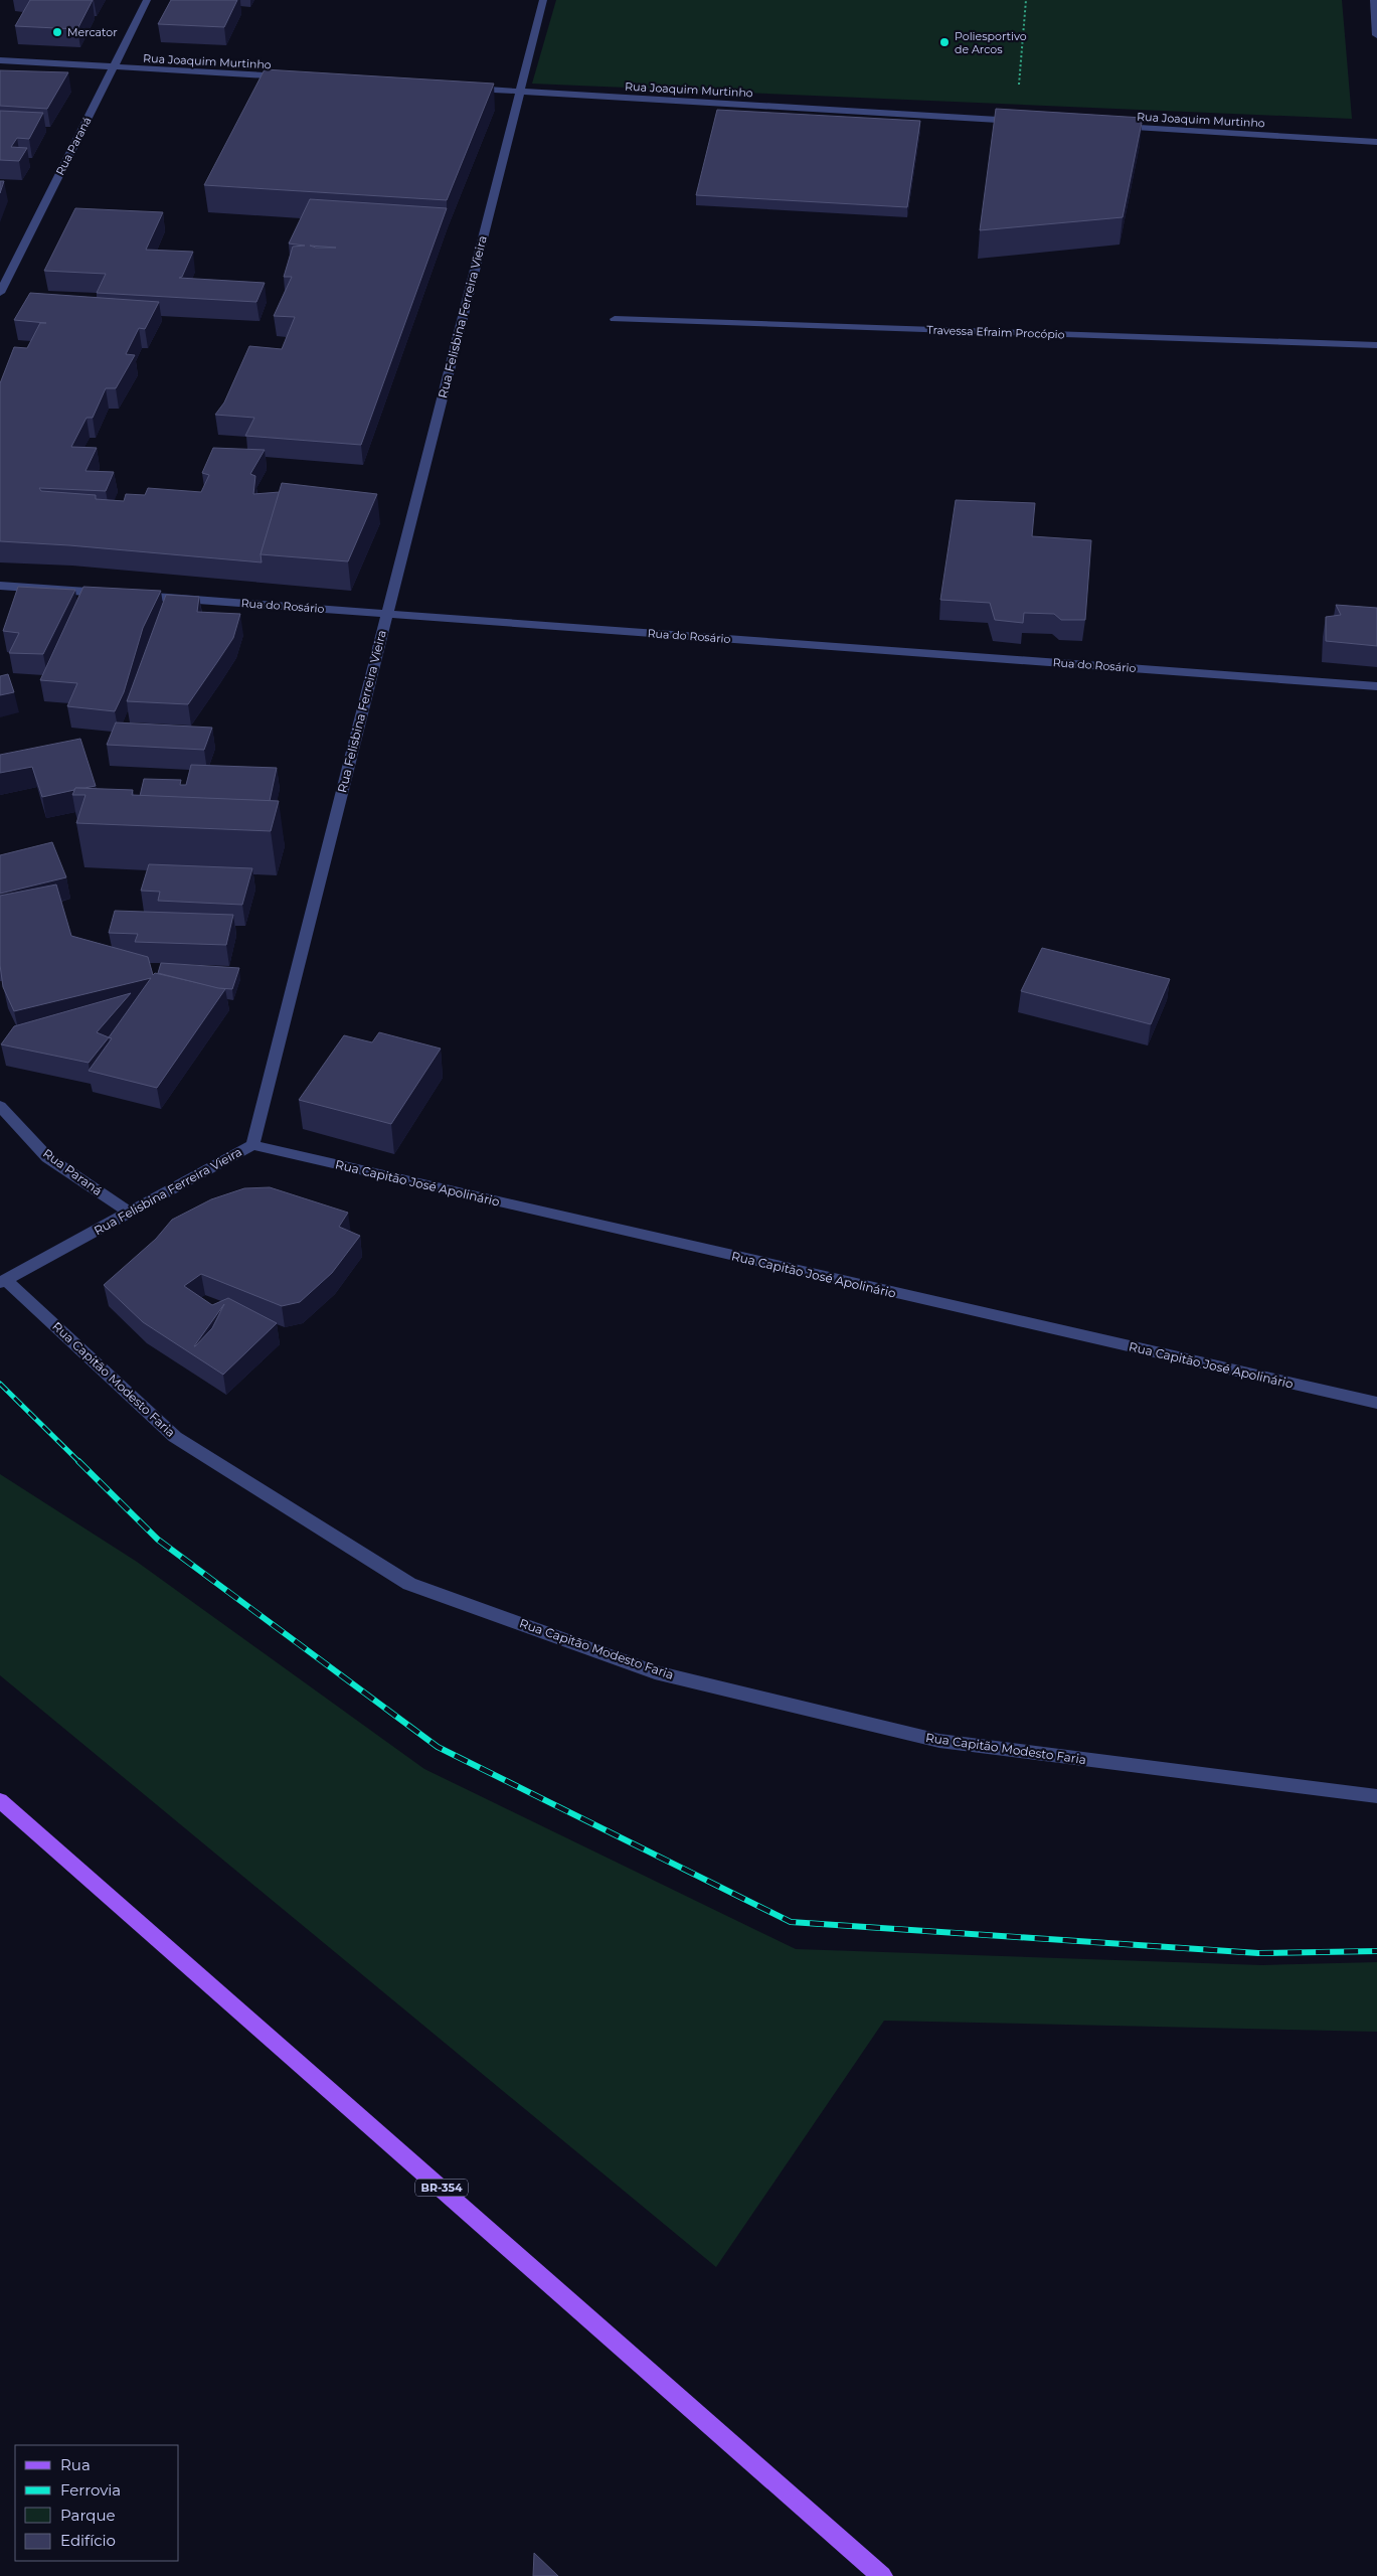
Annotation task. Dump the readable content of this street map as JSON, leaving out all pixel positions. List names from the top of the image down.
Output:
{
  "streets": {
    "main road": ["BR-354"],
    "street": [
      "Rua Joaquim Murtinho",
      "Rua Paraná",
      "Rua Felisbina Ferreira Vieira",
      "Travessa Efraim Procópio",
      "Rua do Rosário",
      "Rua Capitão José Apolinário",
      "Rua Capitão Modesto Faria"
    ]
  },
  "crossings": [
    ["Rua Joaquim Murtinho", "Rua Paraná"],
    ["Rua Joaquim Murtinho", "Rua Felisbina Ferreira Vieira"],
    ["Rua Paraná", "Rua Felisbina Ferreira Vieira"],
    ["Rua Felisbina Ferreira Vieira", "Rua do Rosário"],
    ["Rua Felisbina Ferreira Vieira", "Rua Capitão José Apolinário"],
    ["Rua Felisbina Ferreira Vieira", "Rua Capitão Modesto Faria"]
  ],
  "places": ["Mercator", "Poliesportivo de Arcos"],
  "legend": [
    "Rua",
    "Ferrovia",
    "Parque",
    "Edifício"
  ]
}
